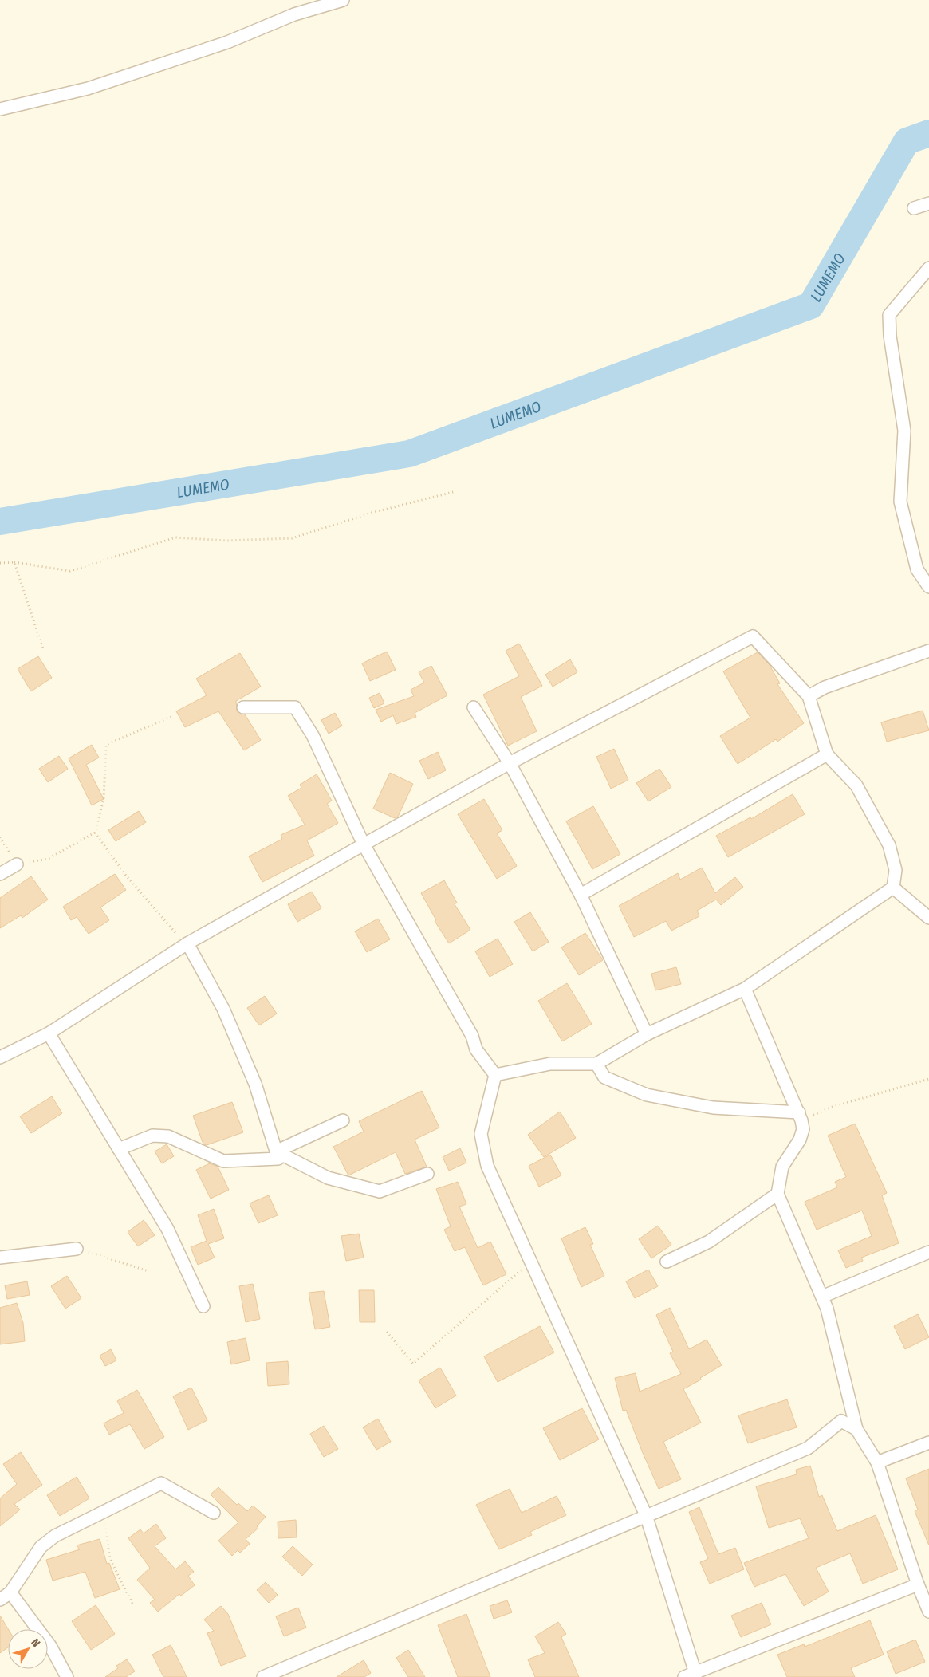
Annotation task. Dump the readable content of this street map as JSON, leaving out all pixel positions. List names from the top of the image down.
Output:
{
  "water": ["LUMEMO"],
  "north": "top right"
}
